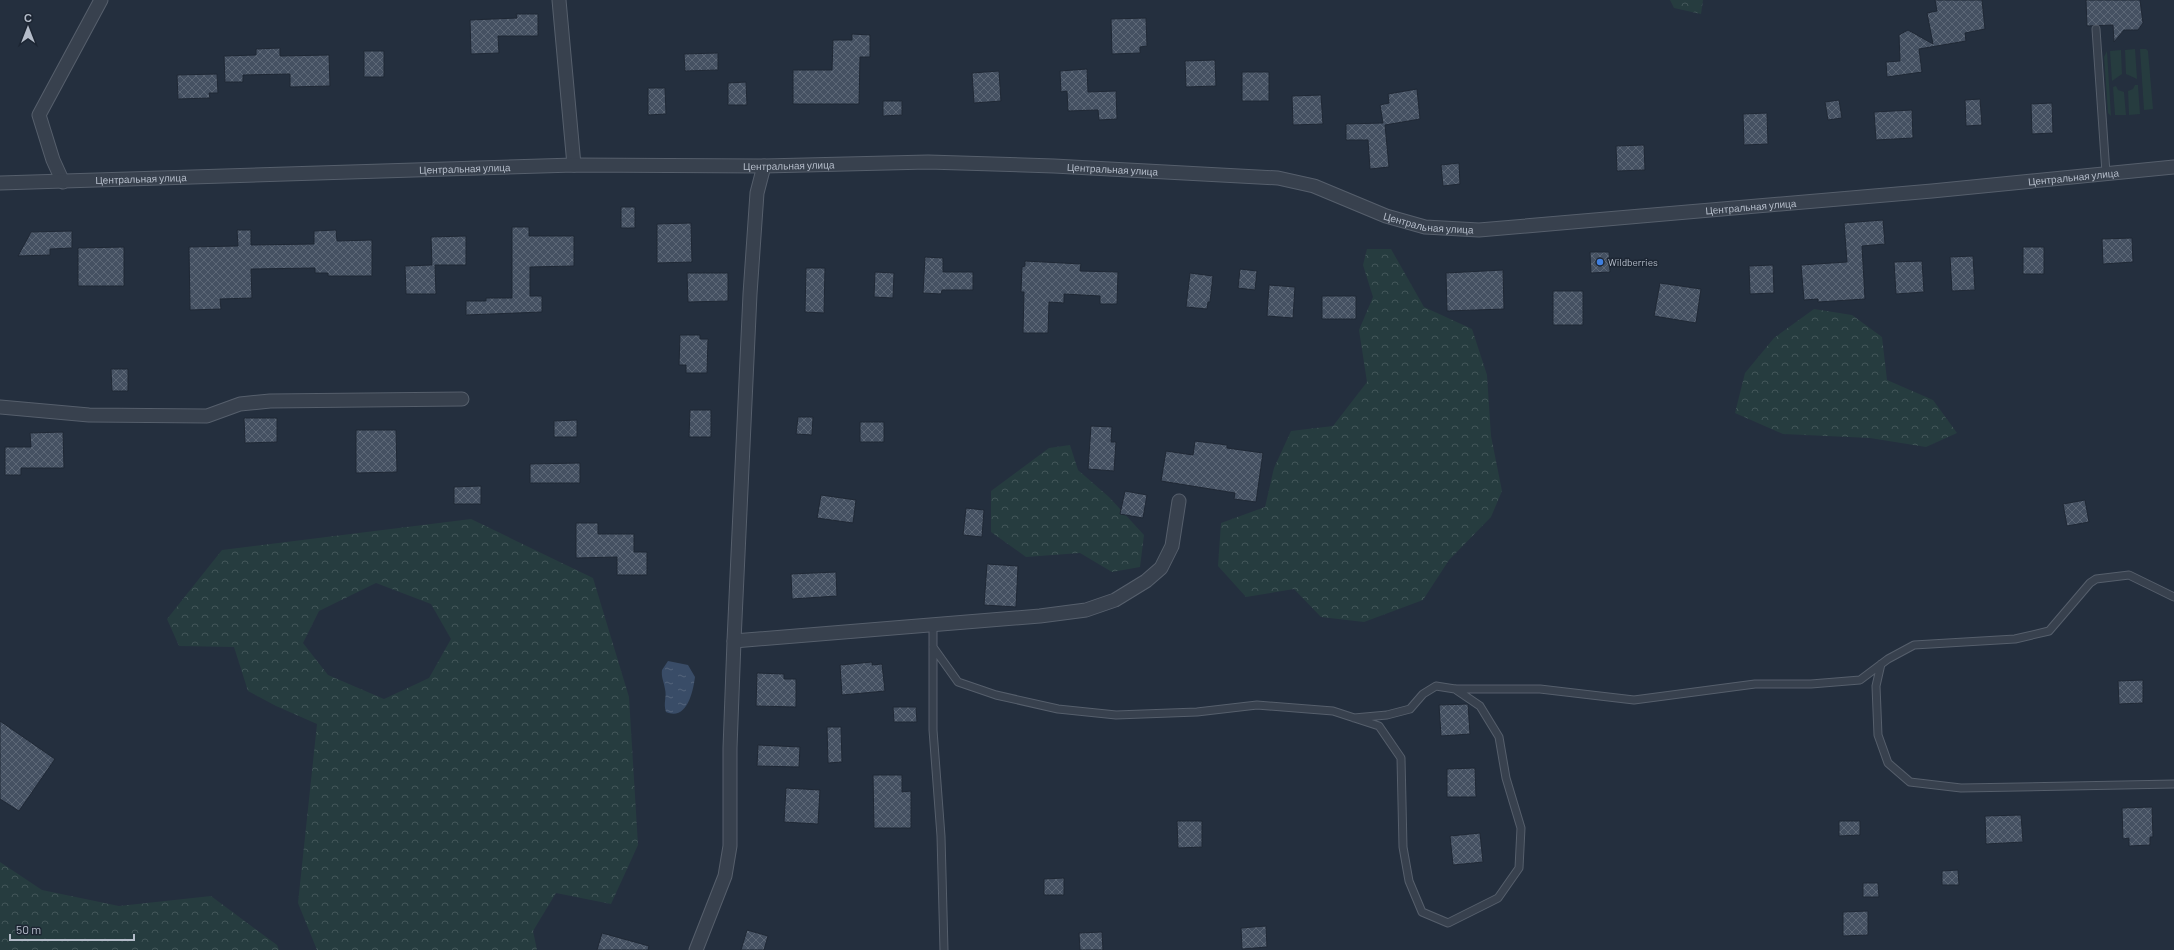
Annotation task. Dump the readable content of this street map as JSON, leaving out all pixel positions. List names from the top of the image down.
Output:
{
  "streets": {
    "street": ["Центральная улица"]
  },
  "places": ["Wildberries"],
  "scale_bar": "50 m",
  "north": "top"
}
